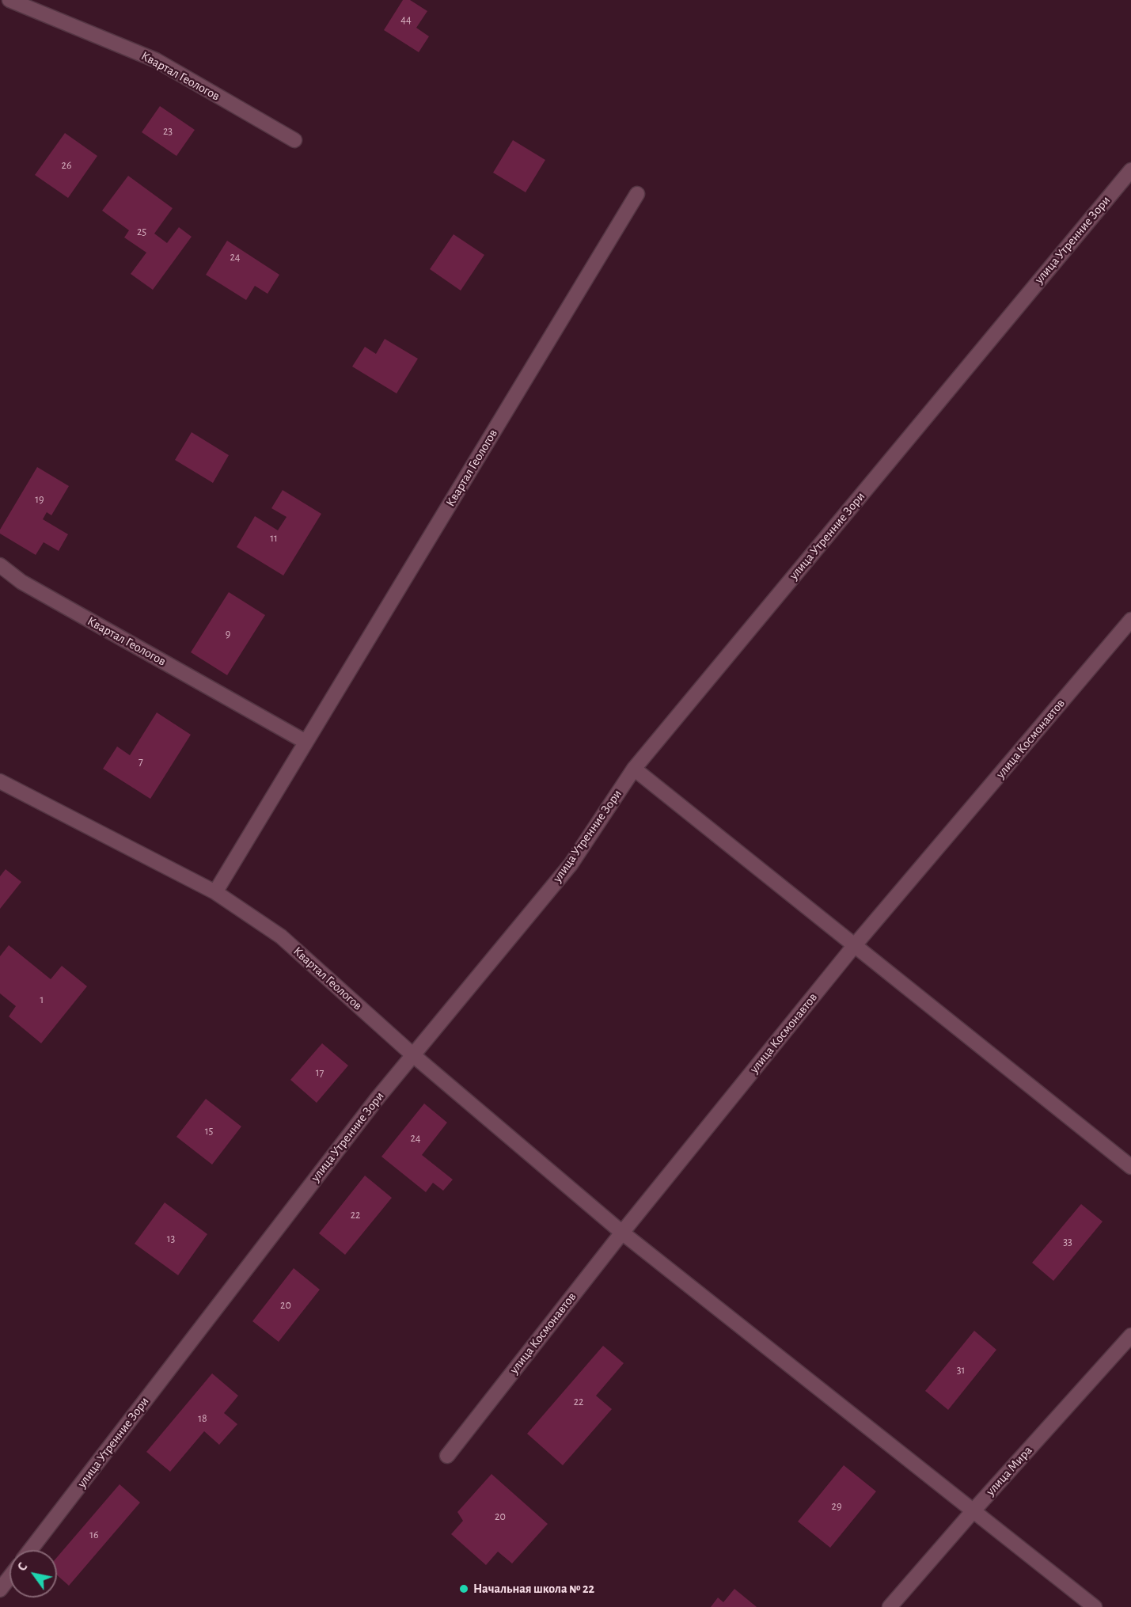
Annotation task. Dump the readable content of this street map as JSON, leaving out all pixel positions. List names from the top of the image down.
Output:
{
  "streets": {
    "street": [
      "Квартал Геологов",
      "улица Утренние Зори",
      "улица Космонавтов",
      "улица Мира"
    ]
  },
  "crossings": [
    ["Квартал Геологов", "улица Утренние Зори"],
    ["Квартал Геологов", "улица Космонавтов"],
    ["Квартал Геологов", "улица Мира"]
  ],
  "places": ["Начальная школа № 22"],
  "house_numbers": [
    "44",
    "23",
    "26",
    "25",
    "24",
    "19",
    "11",
    "9",
    "7",
    "1",
    "17",
    "15",
    "24",
    "22",
    "13",
    "33",
    "20",
    "31",
    "22",
    "18",
    "29",
    "20",
    "16"
  ],
  "north": "top left"
}
